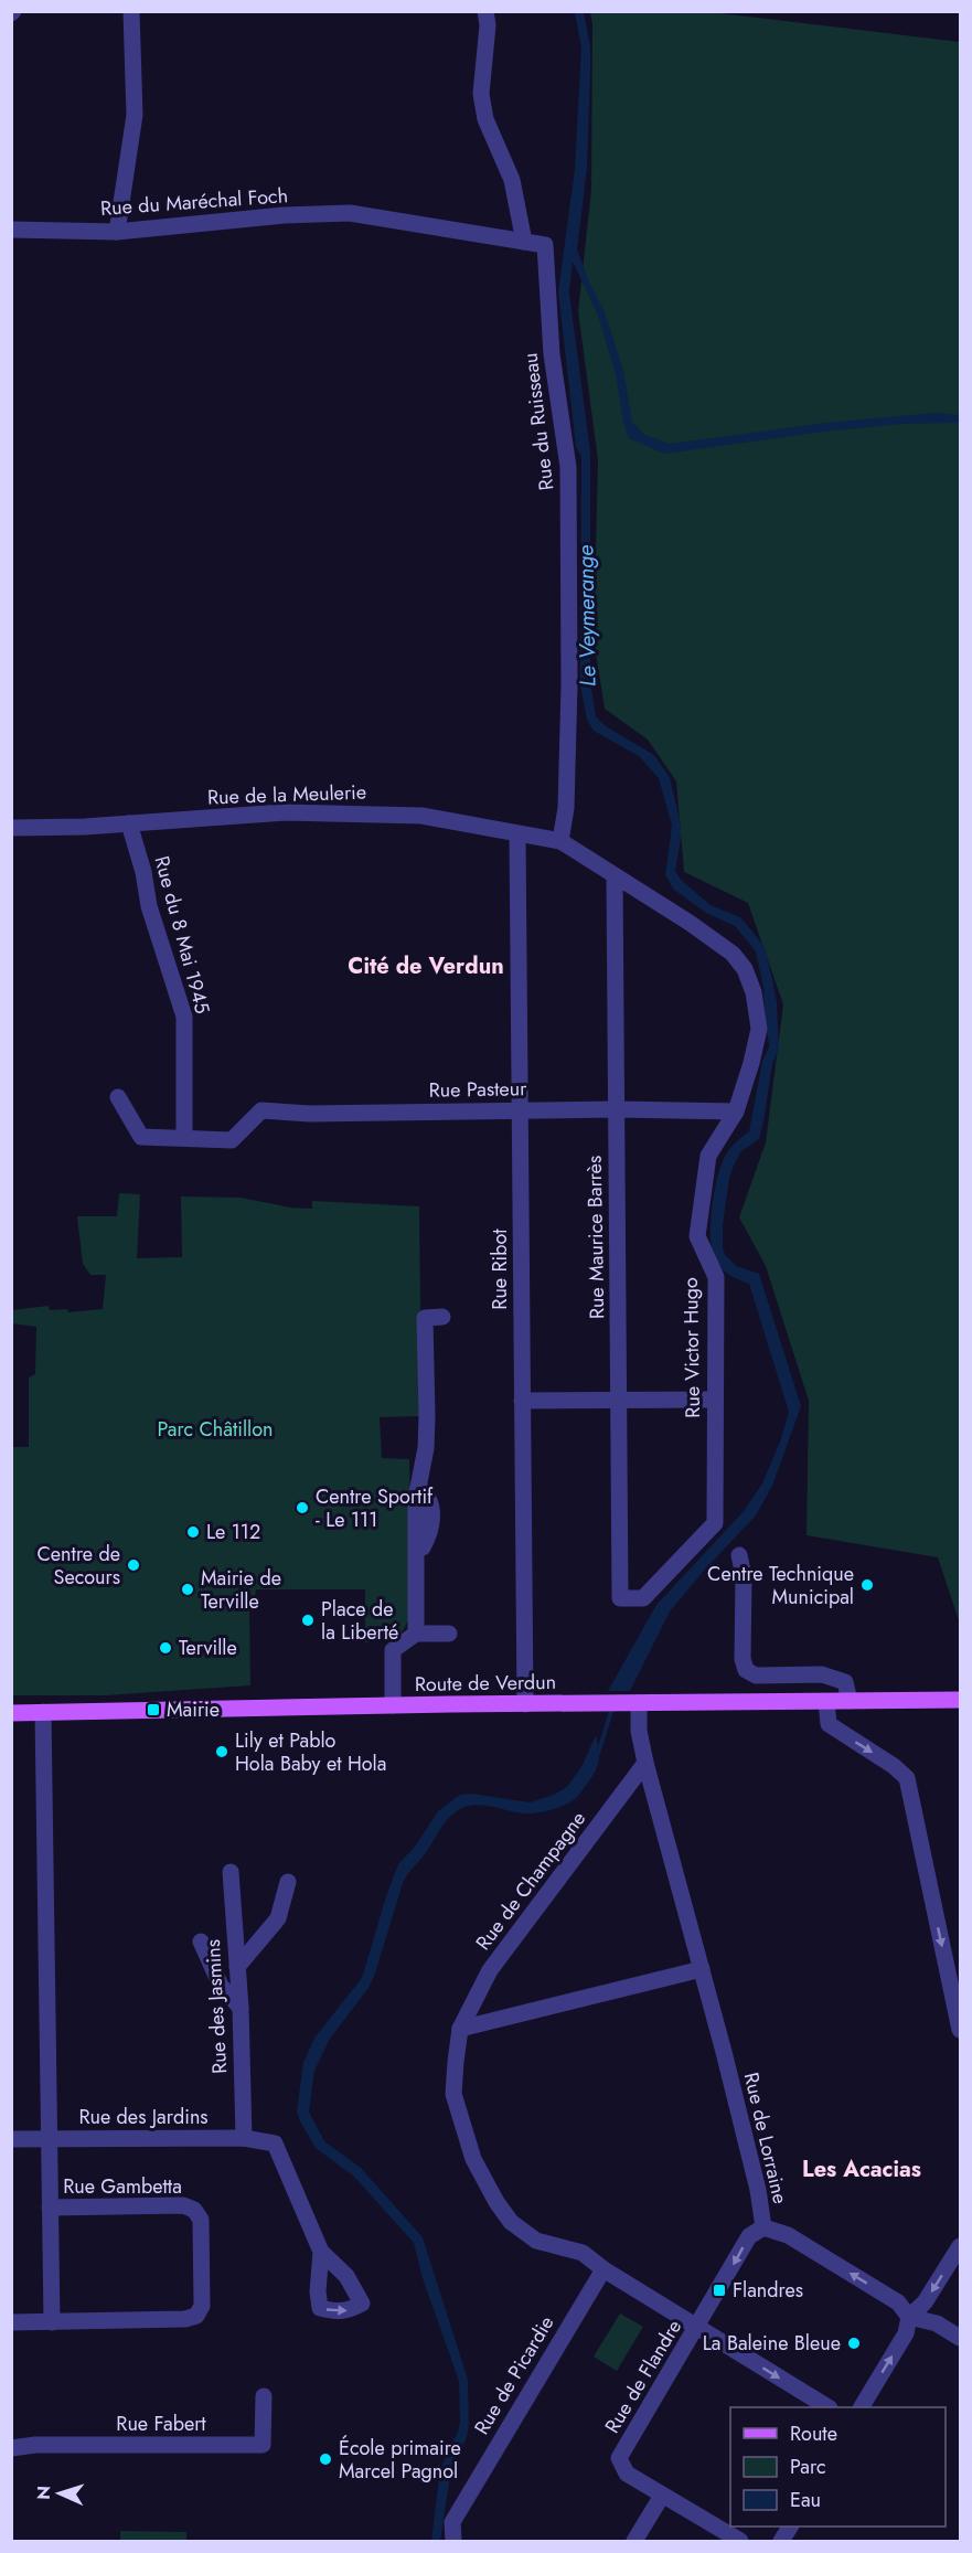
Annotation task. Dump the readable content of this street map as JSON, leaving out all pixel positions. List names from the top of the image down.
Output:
{
  "streets": {
    "main road": ["Route de Verdun"],
    "street": [
      "Rue du Maréchal Foch",
      "Rue du Ruisseau",
      "Rue de la Meulerie",
      "Rue du 8 Mai 1945",
      "Rue Pasteur",
      "Rue Maurice Barrès",
      "Rue Ribot",
      "Rue Victor Hugo",
      "Rue de Champagne",
      "Rue des Jasmins",
      "Rue des Jardins",
      "Rue de Lorraine",
      "Rue Gambetta",
      "Rue de Picardie",
      "Rue de Flandre",
      "Rue Fabert"
    ]
  },
  "crossings": [
    ["Rue du Maréchal Foch", "Rue du Ruisseau"],
    ["Rue du Ruisseau", "Rue de la Meulerie"],
    ["Rue du Ruisseau", "Rue Victor Hugo"],
    ["Rue de la Meulerie", "Rue du 8 Mai 1945"],
    ["Rue de la Meulerie", "Rue Ribot"],
    ["Rue de la Meulerie", "Rue Victor Hugo"],
    ["Rue du 8 Mai 1945", "Rue Pasteur"],
    ["Rue Pasteur", "Rue Maurice Barrès"],
    ["Rue Pasteur", "Rue Ribot"],
    ["Rue Pasteur", "Rue Victor Hugo"],
    ["Rue Maurice Barrès", "Rue Victor Hugo"],
    ["Rue Ribot", "Route de Verdun"],
    ["Route de Verdun", "Rue de Lorraine"],
    ["Rue de Champagne", "Rue de Lorraine"],
    ["Rue de Champagne", "Rue de Picardie"],
    ["Rue de Champagne", "Rue de Flandre"],
    ["Rue des Jasmins", "Rue des Jardins"],
    ["Rue de Lorraine", "Rue de Flandre"]
  ],
  "districts": ["Cité de Verdun", "Les Acacias"],
  "water": ["Le Veymerange"],
  "parks": ["Parc Châtillon"],
  "places": {
    "other": [
      "Centre Sportif - Le 111",
      "Le 112",
      "Centre de Secours",
      "Centre Technique Municipal",
      "Mairie de Terville",
      "Place de la Liberté",
      "Terville",
      "Lily et Pablo Hola Baby et Hola",
      "La Baleine Bleue",
      "École primaire Marcel Pagnol"
    ],
    "transit": ["Mairie", "Flandres"]
  },
  "legend": ["Route", "Parc", "Eau"],
  "north": "left"
}
